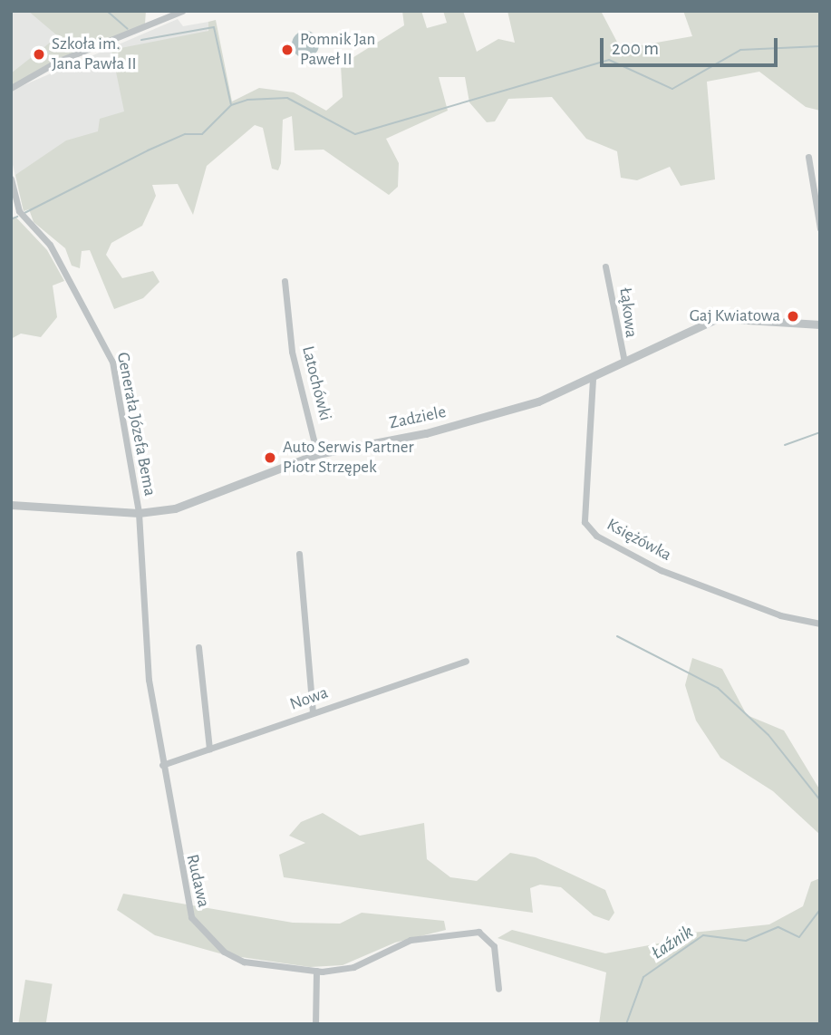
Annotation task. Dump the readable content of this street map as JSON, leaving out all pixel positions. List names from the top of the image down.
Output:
{
  "streets": {
    "street": [
      "Łąkowa",
      "Latochówki",
      "Zadziele",
      "Generała Józefa Bema",
      "Księżówka",
      "Nowa",
      "Rudawa"
    ]
  },
  "crossings": [
    ["Łąkowa", "Zadziele"],
    ["Latochówki", "Zadziele"],
    ["Zadziele", "Generała Józefa Bema"],
    ["Zadziele", "Księżówka"],
    ["Zadziele", "Rudawa"],
    ["Generała Józefa Bema", "Rudawa"],
    ["Nowa", "Rudawa"]
  ],
  "water": ["Łaźnik"],
  "places": [
    "Pomnik Jan Paweł II",
    "Szkoła im. Jana Pawła II",
    "Gaj Kwiatowa",
    "Auto Serwis Partner Piotr Strzępek"
  ],
  "scale_bar": "200 m"
}
